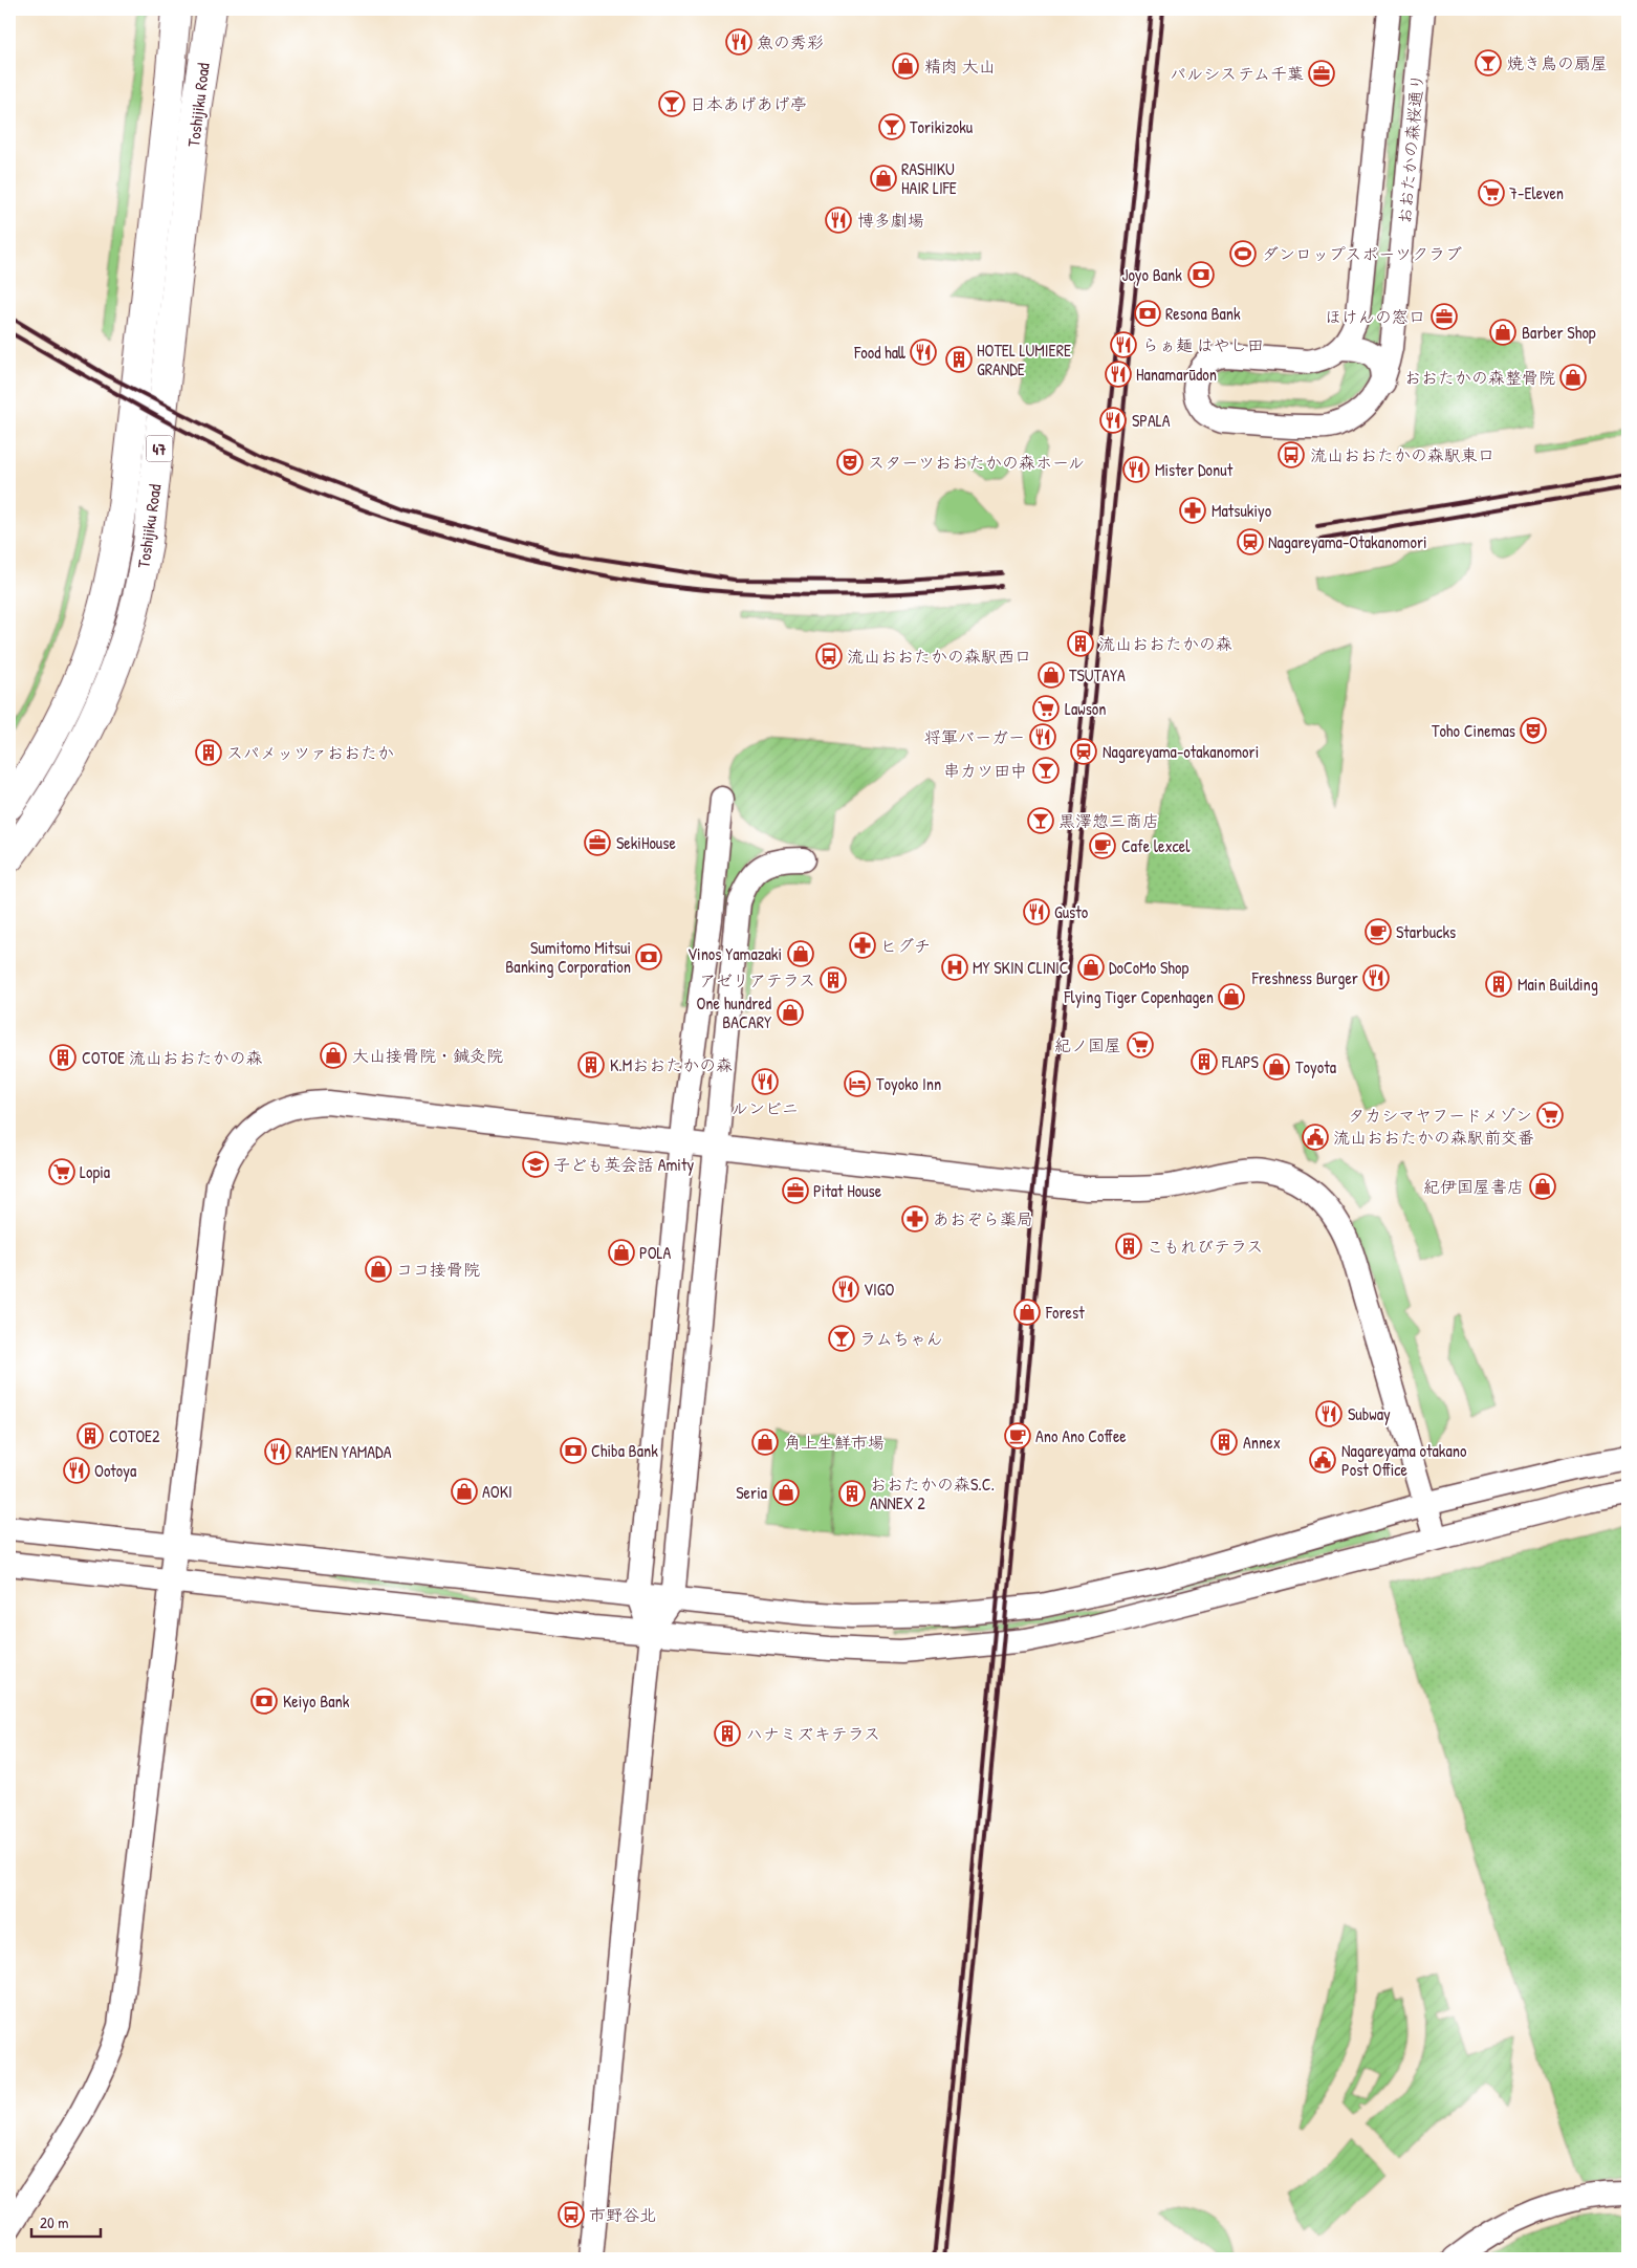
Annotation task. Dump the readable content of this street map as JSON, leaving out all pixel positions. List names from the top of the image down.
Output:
{
  "streets": {
    "main road": ["Toshijiku Road", "47"],
    "street": ["おおたかの森桜通り"]
  },
  "places": {
    "restaurant": [
      "魚の秀彩",
      "博多劇場",
      "らぁ麺 はやし田",
      "Food hall",
      "Hanamarūdon",
      "SPALA",
      "Mister Donut",
      "将軍バーガー",
      "Gusto",
      "Freshness Burger",
      "ルンビニ",
      "VIGO",
      "Subway",
      "RAMEN YAMADA",
      "Ootoya"
    ],
    "bar": [
      "焼き鳥の扇屋",
      "日本あげあげ亭",
      "Torikizoku",
      "串カツ田中",
      "黒澤惣三商店",
      "ラムちゃん"
    ],
    "shop": [
      "精肉 大山",
      "RASHIKU HAIR LIFE",
      "Barber Shop",
      "おおたかの森整骨院",
      "TSUTAYA",
      "Vinos Yamazaki",
      "DoCoMo Shop",
      "Flying Tiger Copenhagen",
      "One hundred BACARY",
      "大山接骨院・鍼灸院",
      "Toyota",
      "紀伊国屋書店",
      "POLA",
      "ココ接骨院",
      "Forest",
      "角上生鮮市場",
      "AOKI",
      "Seria"
    ],
    "office": [
      "パルシステム千葉",
      "ほけんの窓口",
      "SekiHouse",
      "Pitat House"
    ],
    "supermarket": [
      "7-Eleven",
      "Lawson",
      "紀ノ国屋",
      "タカシマヤフードメゾン",
      "Lopia"
    ],
    "sports": ["ダンロップスポーツクラブ"],
    "bank": [
      "Joyo Bank",
      "Resona Bank",
      "Sumitomo Mitsui Banking Corporation",
      "Chiba Bank",
      "Keiyo Bank"
    ],
    "building": [
      "HOTEL LUMIERE GRANDE",
      "流山おおたかの森",
      "スパメッツァおおたか",
      "アゼリアテラス",
      "Main Building",
      "COTOE 流山おおたかの森",
      "FLAPS",
      "K.Mおおたかの森",
      "こもれびテラス",
      "COTOE2",
      "Annex",
      "おおたかの森S.C. ANNEX 2",
      "ハナミズキテラス"
    ],
    "bus stop": ["流山おおたかの森駅東口", "流山おおたかの森駅西口", "市野谷北"],
    "theatre": ["スターツおおたかの森ホール", "Toho Cinemas"],
    "pharmacy": ["Matsukiyo", "ヒグチ", "あおぞら薬局"],
    "station": ["Nagareyama-Otakanomori", "Nagareyama-otakanomori"],
    "cafe": ["Cafe lexcel", "Starbucks", "Ano Ano Coffee"],
    "hospital": ["MY SKIN CLINIC"],
    "hotel": ["Toyoko Inn"],
    "public building": ["流山おおたかの森駅前交番", "Nagareyama otakano Post Office"],
    "school or university": ["子ども英会話 Amity"]
  },
  "scale_bar": "20 m"
}
